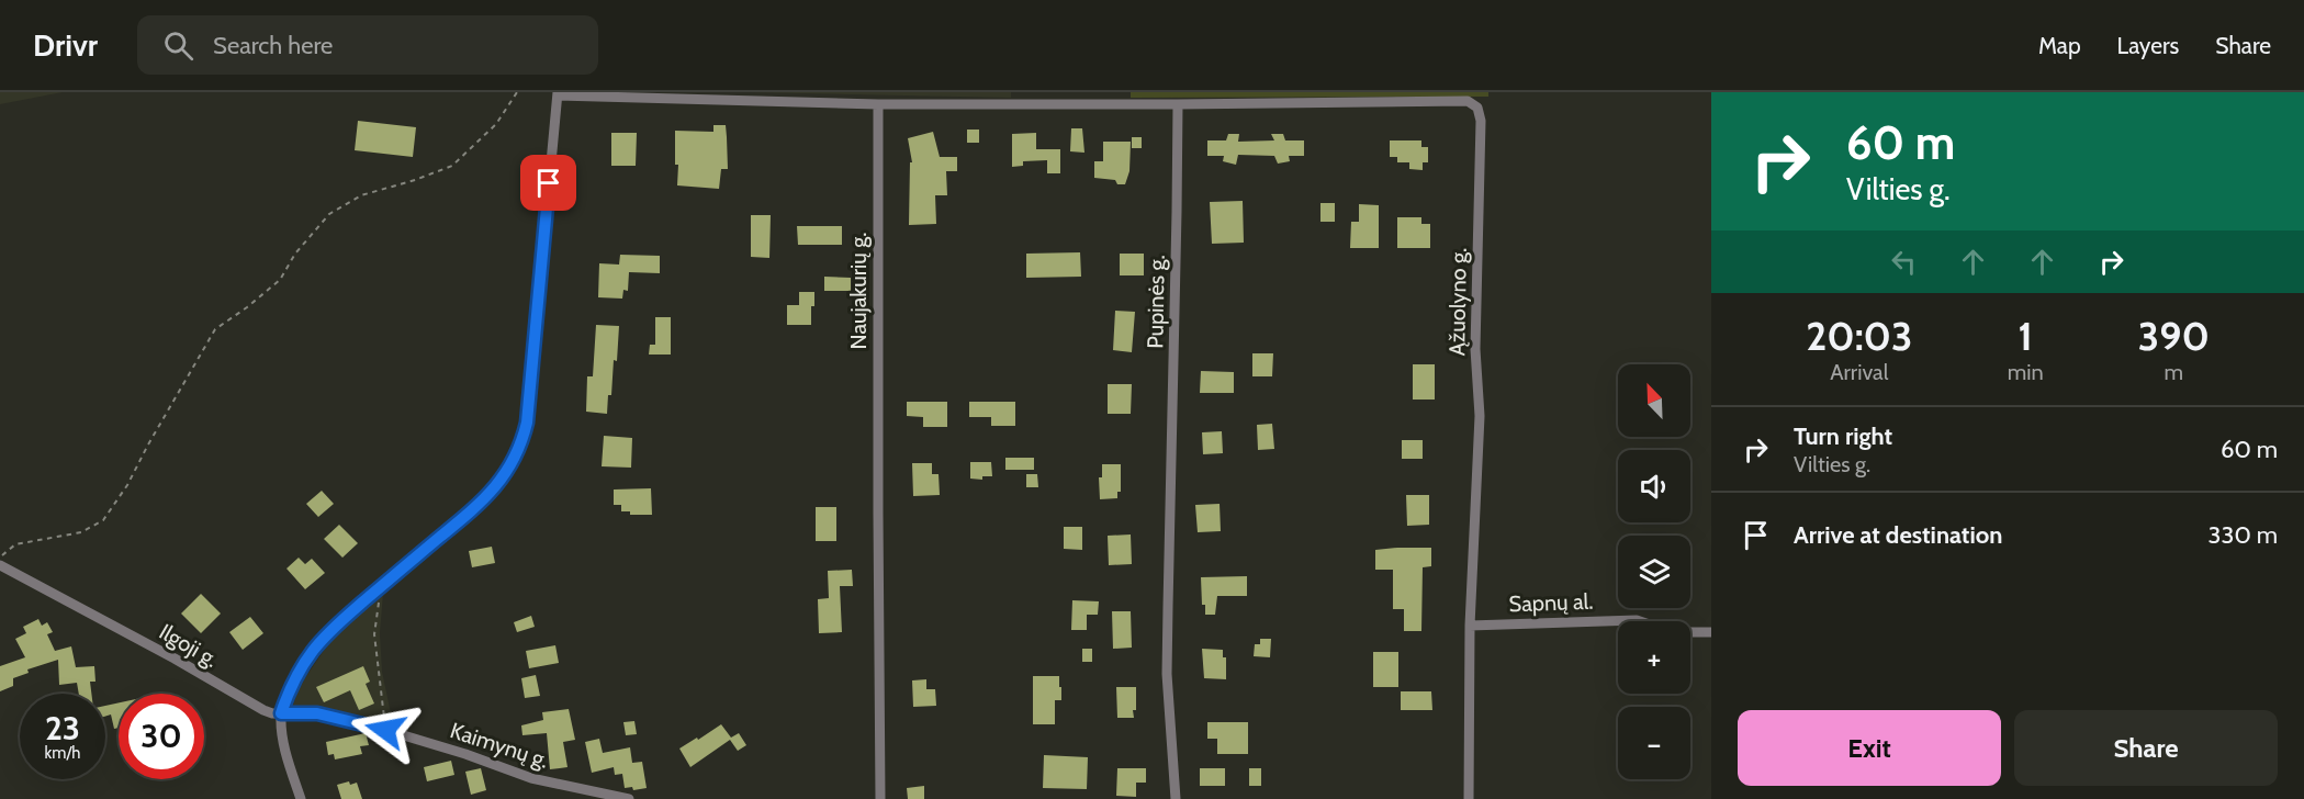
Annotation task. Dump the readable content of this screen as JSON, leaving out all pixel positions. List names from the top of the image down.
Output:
{
  "streets": {
    "street": [
      "Naujakurių g.",
      "Pupinės g.",
      "Ąžuolyno g.",
      "Sapnų al.",
      "Ilgoji g.",
      "Kaimynų g."
    ]
  },
  "crossings": [
    ["Pupinės g.", "Ąžuolyno g."],
    ["Ąžuolyno g.", "Sapnų al."],
    ["Ilgoji g.", "Kaimynų g."]
  ],
  "north": "top left",
  "page": {
    "header": "Drivr",
    "search": "Search here",
    "nav": ["Map", "Layers", "Share"],
    "turn": ["60 m", "Vilties g."],
    "eta": [
      "20:03",
      "Arrival",
      "1",
      "min",
      "390",
      "m"
    ],
    "map_buttons": ["+", "−"],
    "list": [
      {
        "name": "Turn right",
        "note": "Vilties g.",
        "value": "60 m"
      },
      {
        "name": "Arrive at destination",
        "value": "330 m"
      }
    ],
    "speed": "23 km/h",
    "limit": "30",
    "buttons": ["Exit", "Share"]
  }
}
